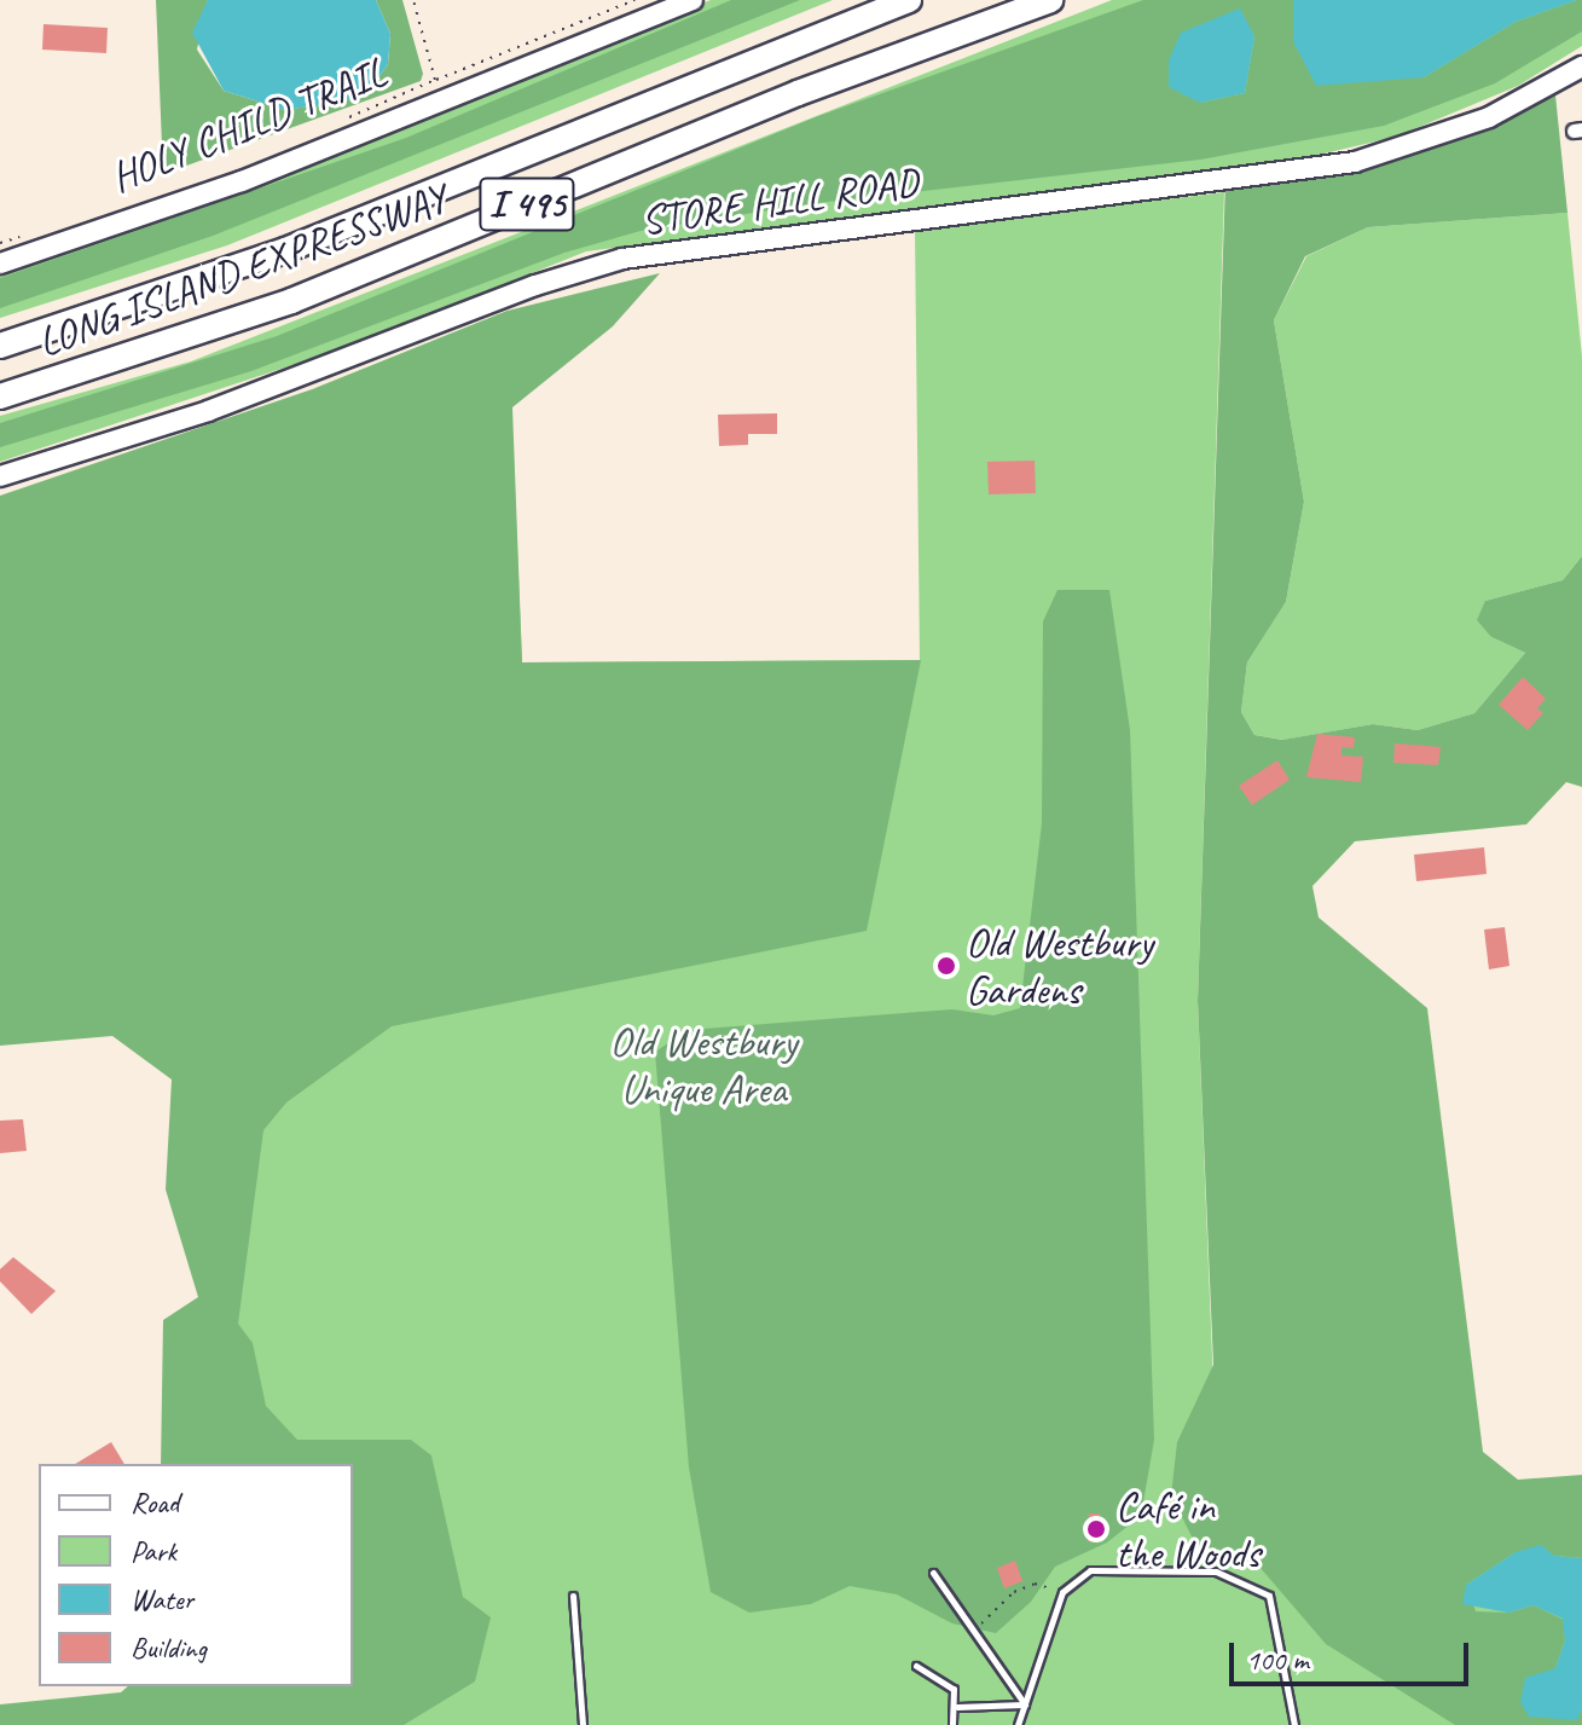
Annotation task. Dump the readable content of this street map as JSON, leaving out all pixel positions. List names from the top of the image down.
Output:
{
  "streets": {
    "highway": ["I 495", "LONG ISLAND EXPRESSWAY"],
    "main road": ["STORE HILL ROAD"],
    "path": ["HOLY CHILD TRAIL"]
  },
  "parks": ["Old Westbury Unique Area"],
  "places": ["Old Westbury Gardens", "Café in the Woods"],
  "legend": [
    "Road",
    "Park",
    "Water",
    "Building"
  ],
  "scale_bar": "100 m"
}
